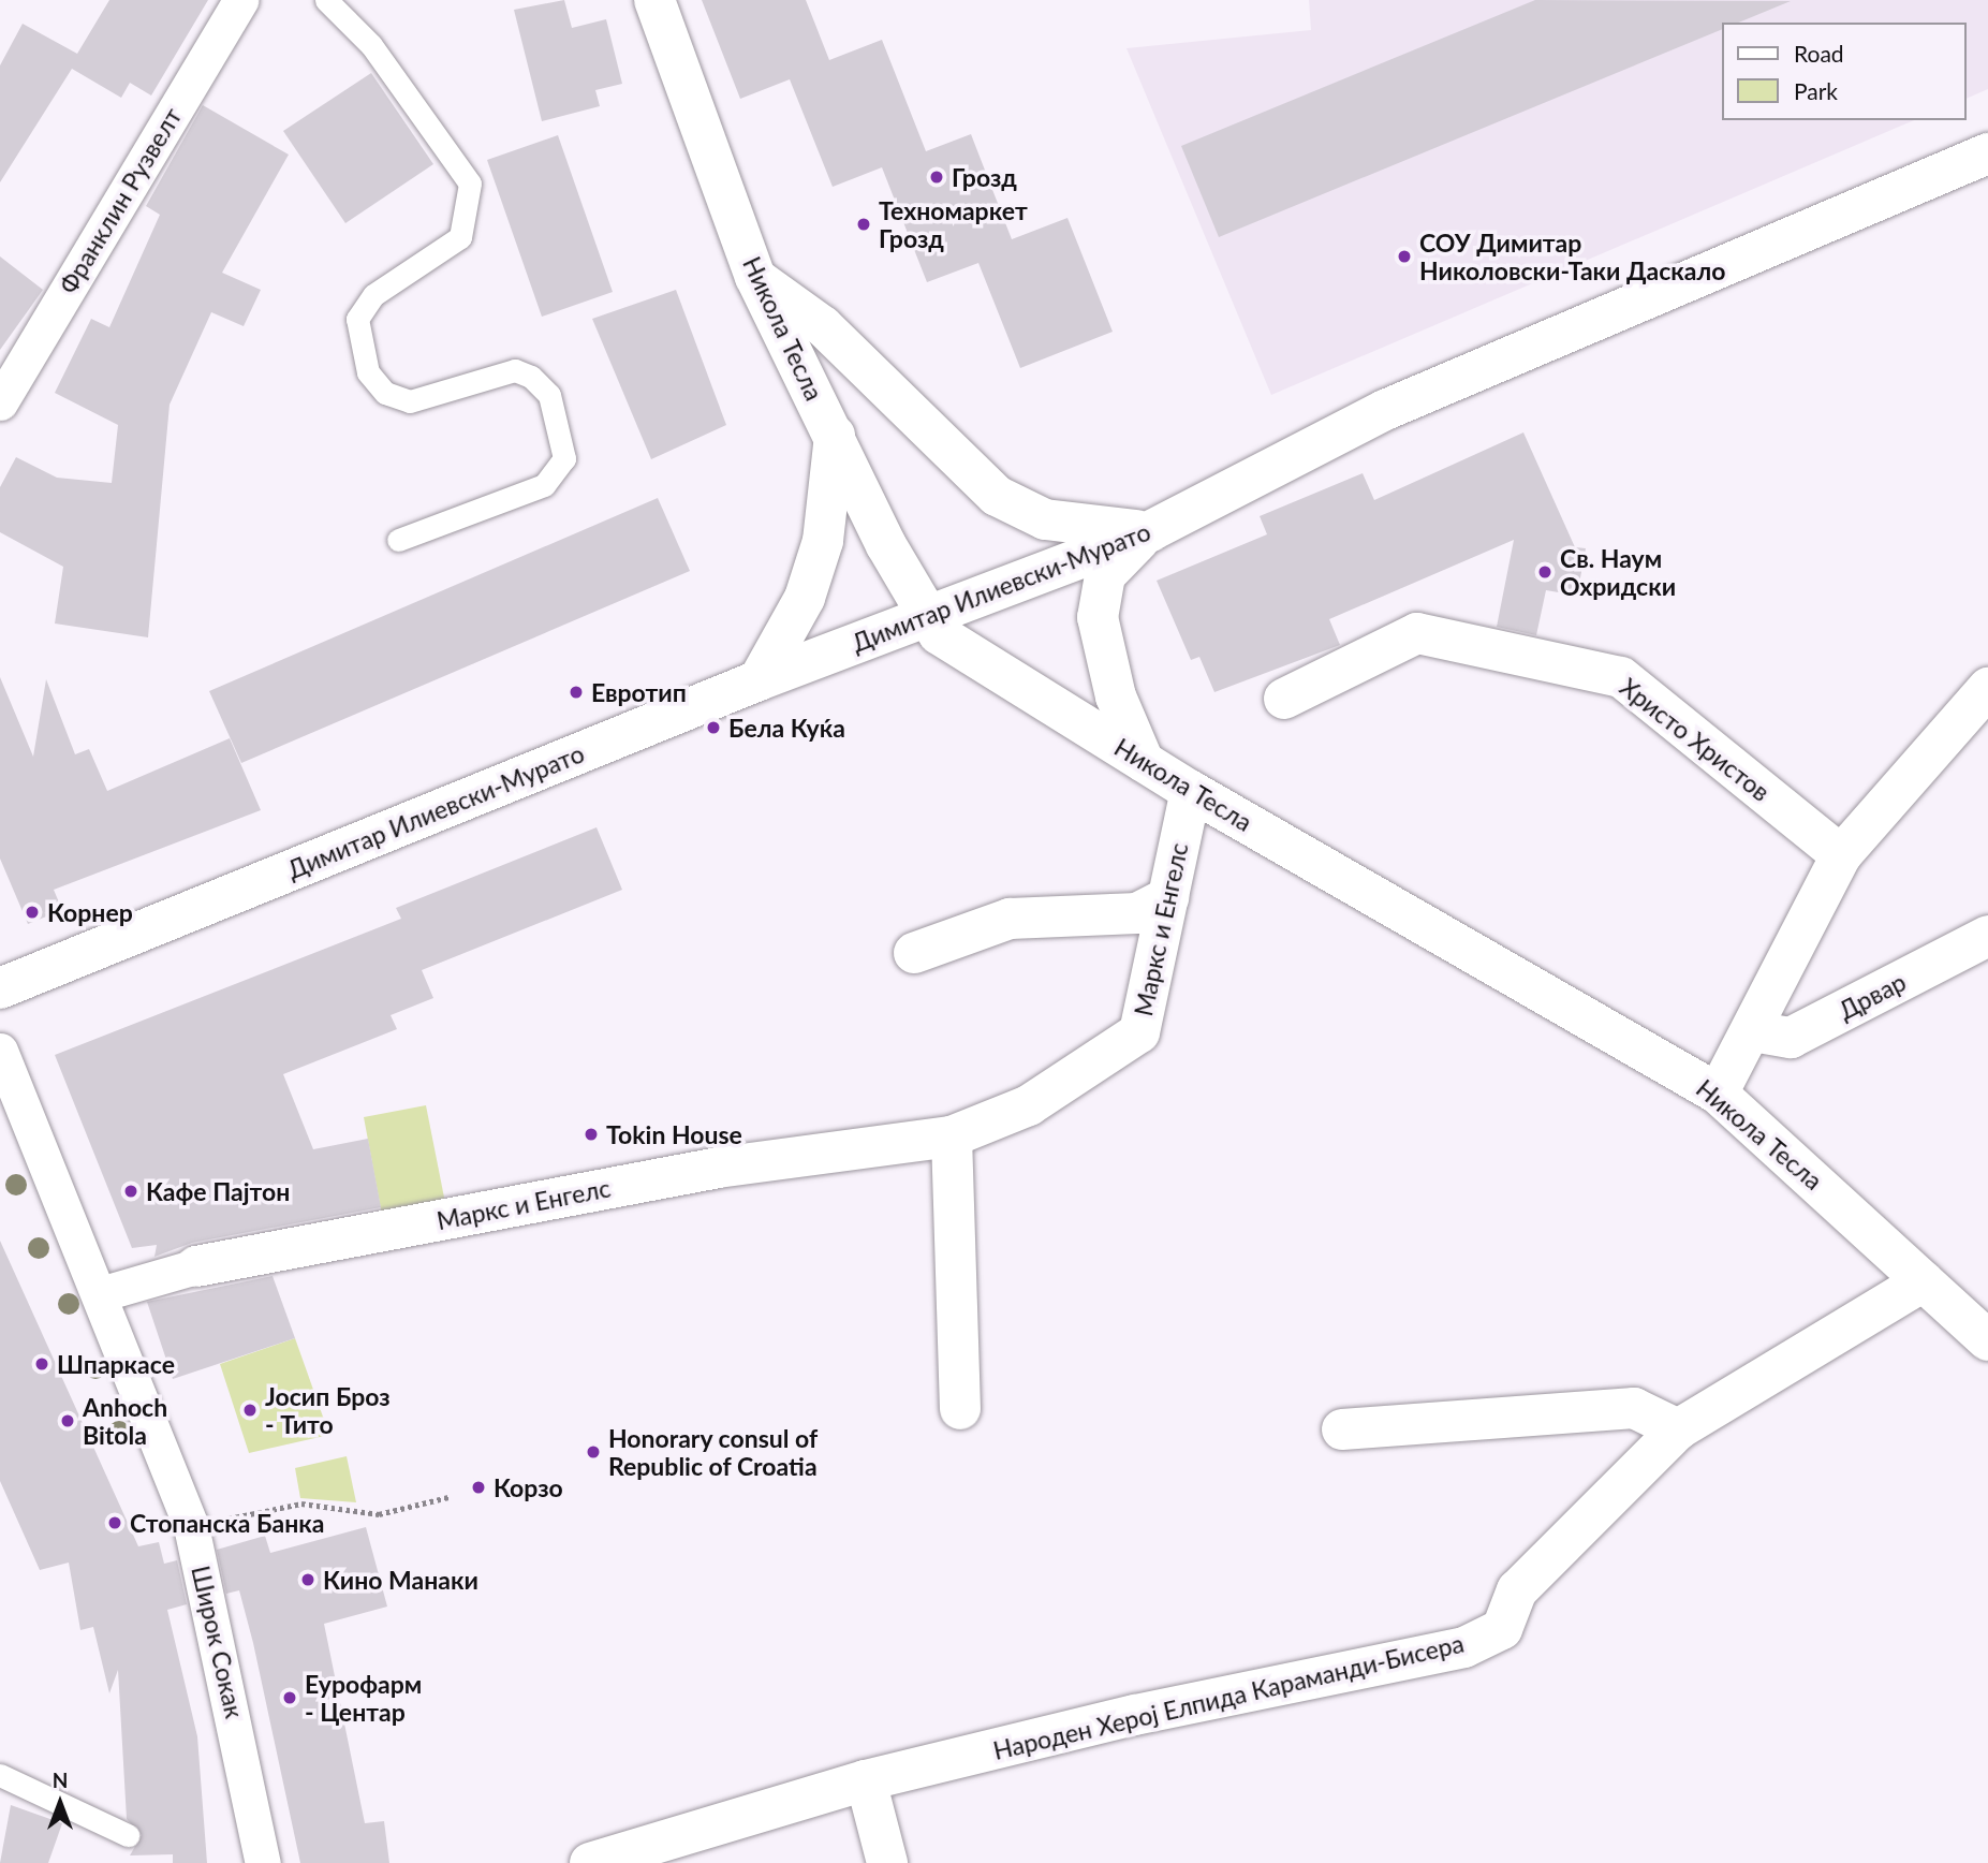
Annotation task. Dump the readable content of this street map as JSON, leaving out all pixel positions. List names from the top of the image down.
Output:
{
  "streets": {
    "street": [
      "Франклин Рузвелт",
      "Никола Тесла",
      "Димитар Илиевски-Мурато",
      "Христо Христов",
      "Маркс и Енгелс",
      "Дрвар",
      "Широк Сокак",
      "Народен Херој Елпида Караманди-Бисера"
    ]
  },
  "crossings": [
    ["Никола Тесла", "Димитар Илиевски-Мурато"],
    ["Никола Тесла", "Маркс и Енгелс"],
    ["Никола Тесла", "Народен Херој Елпида Караманди-Бисера"],
    ["Маркс и Енгелс", "Широк Сокак"]
  ],
  "places": [
    "Грозд",
    "Техномаркет Грозд",
    "СОУ Димитар Николовски-Таки Даскало",
    "Св. Наум Охридски",
    "Евротип",
    "Бела Куќа",
    "Корнер",
    "Tokin House",
    "Кафе Пајтон",
    "Шпаркасе",
    "Јосип Броз - Тито",
    "Anhoch Bitola",
    "Honorary consul of Republic of Croatia",
    "Корзо",
    "Стопанска Банка",
    "Кино Манаки",
    "Еурофарм - Центар"
  ],
  "legend": ["Road", "Park"],
  "north": "top"
}
